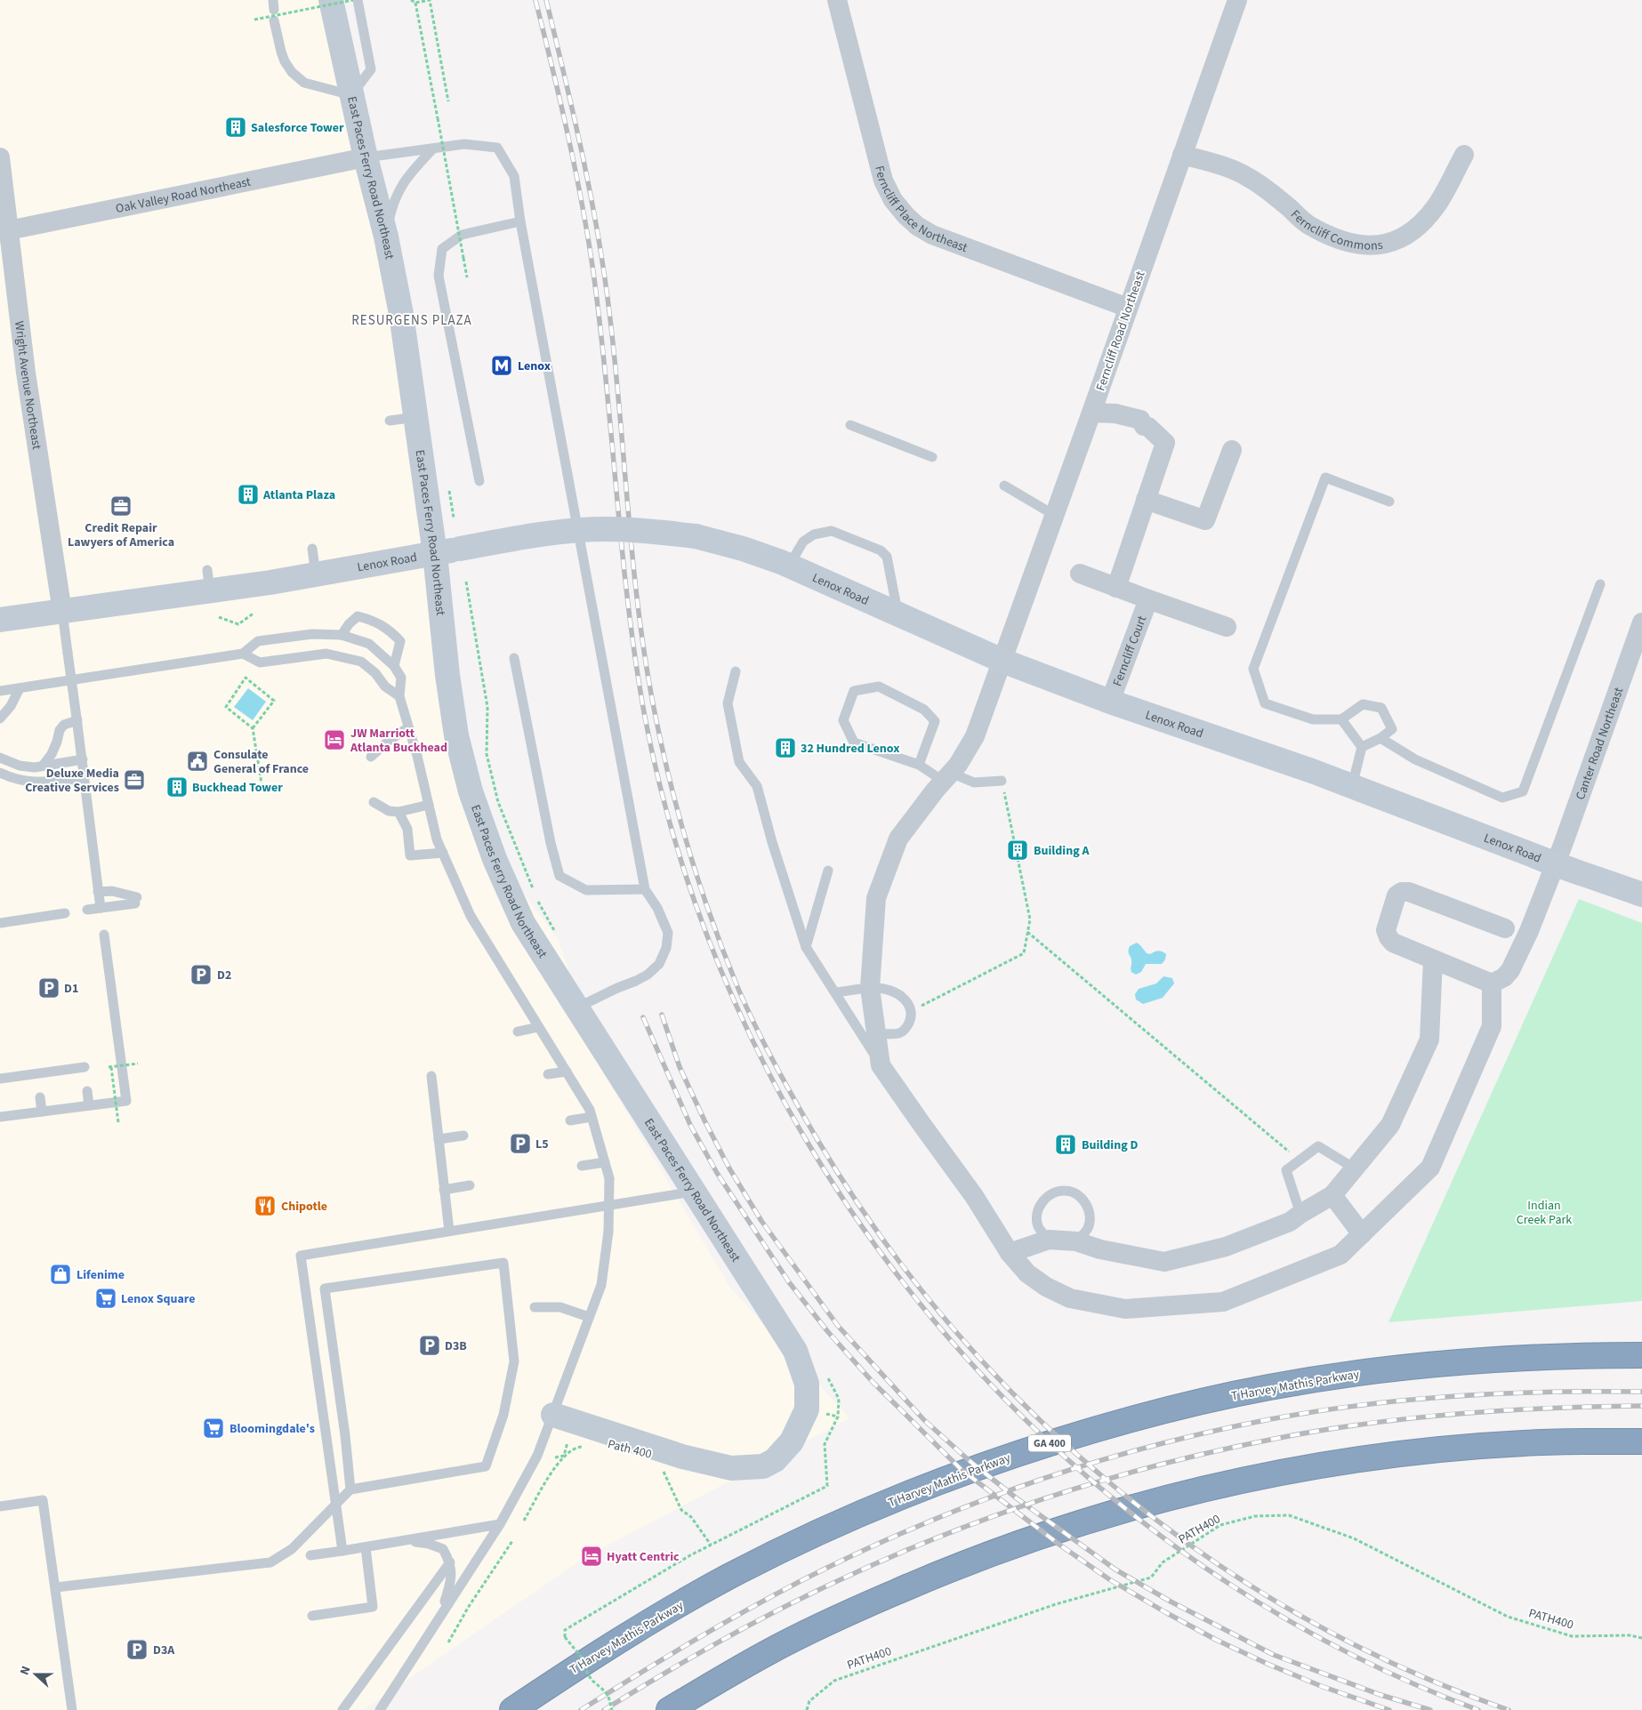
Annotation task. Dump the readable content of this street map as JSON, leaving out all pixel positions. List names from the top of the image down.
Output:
{
  "streets": {
    "highway": ["T Harvey Mathis Parkway", "GA 400"],
    "street": [
      "East Paces Ferry Road Northeast",
      "Oak Valley Road Northeast",
      "Ferncliff Place Northeast",
      "Ferncliff Commons",
      "Ferncliff Road Northeast",
      "Wright Avenue Northeast",
      "Lenox Road",
      "Ferncliff Court",
      "Canter Road Northeast"
    ],
    "path": ["Path 400", "PATH400"]
  },
  "crossings": [
    ["East Paces Ferry Road Northeast", "Oak Valley Road Northeast"],
    ["East Paces Ferry Road Northeast", "Lenox Road"],
    ["Oak Valley Road Northeast", "Wright Avenue Northeast"],
    ["Ferncliff Place Northeast", "Ferncliff Road Northeast"],
    ["Ferncliff Commons", "Ferncliff Road Northeast"],
    ["Ferncliff Road Northeast", "Lenox Road"],
    ["Wright Avenue Northeast", "Lenox Road"],
    ["Lenox Road", "Ferncliff Court"],
    ["Lenox Road", "Canter Road Northeast"]
  ],
  "districts": ["RESURGENS PLAZA"],
  "parks": ["Indian Creek Park"],
  "places": {
    "building": [
      "Salesforce Tower",
      "Atlanta Plaza",
      "32 Hundred Lenox",
      "Buckhead Tower",
      "Building A",
      "Building D"
    ],
    "metro station": ["Lenox"],
    "office": ["Credit Repair Lawyers of America", "Deluxe Media Creative Services"],
    "hotel": ["JW Marriott Atlanta Buckhead", "Hyatt Centric"],
    "public building": ["Consulate General of France"],
    "parking": [
      "D2",
      "D1",
      "L5",
      "D3B",
      "D3A"
    ],
    "restaurant": ["Chipotle"],
    "shop": ["Lifenime"],
    "supermarket": ["Lenox Square", "Bloomingdale's"]
  },
  "north": "left"
}
